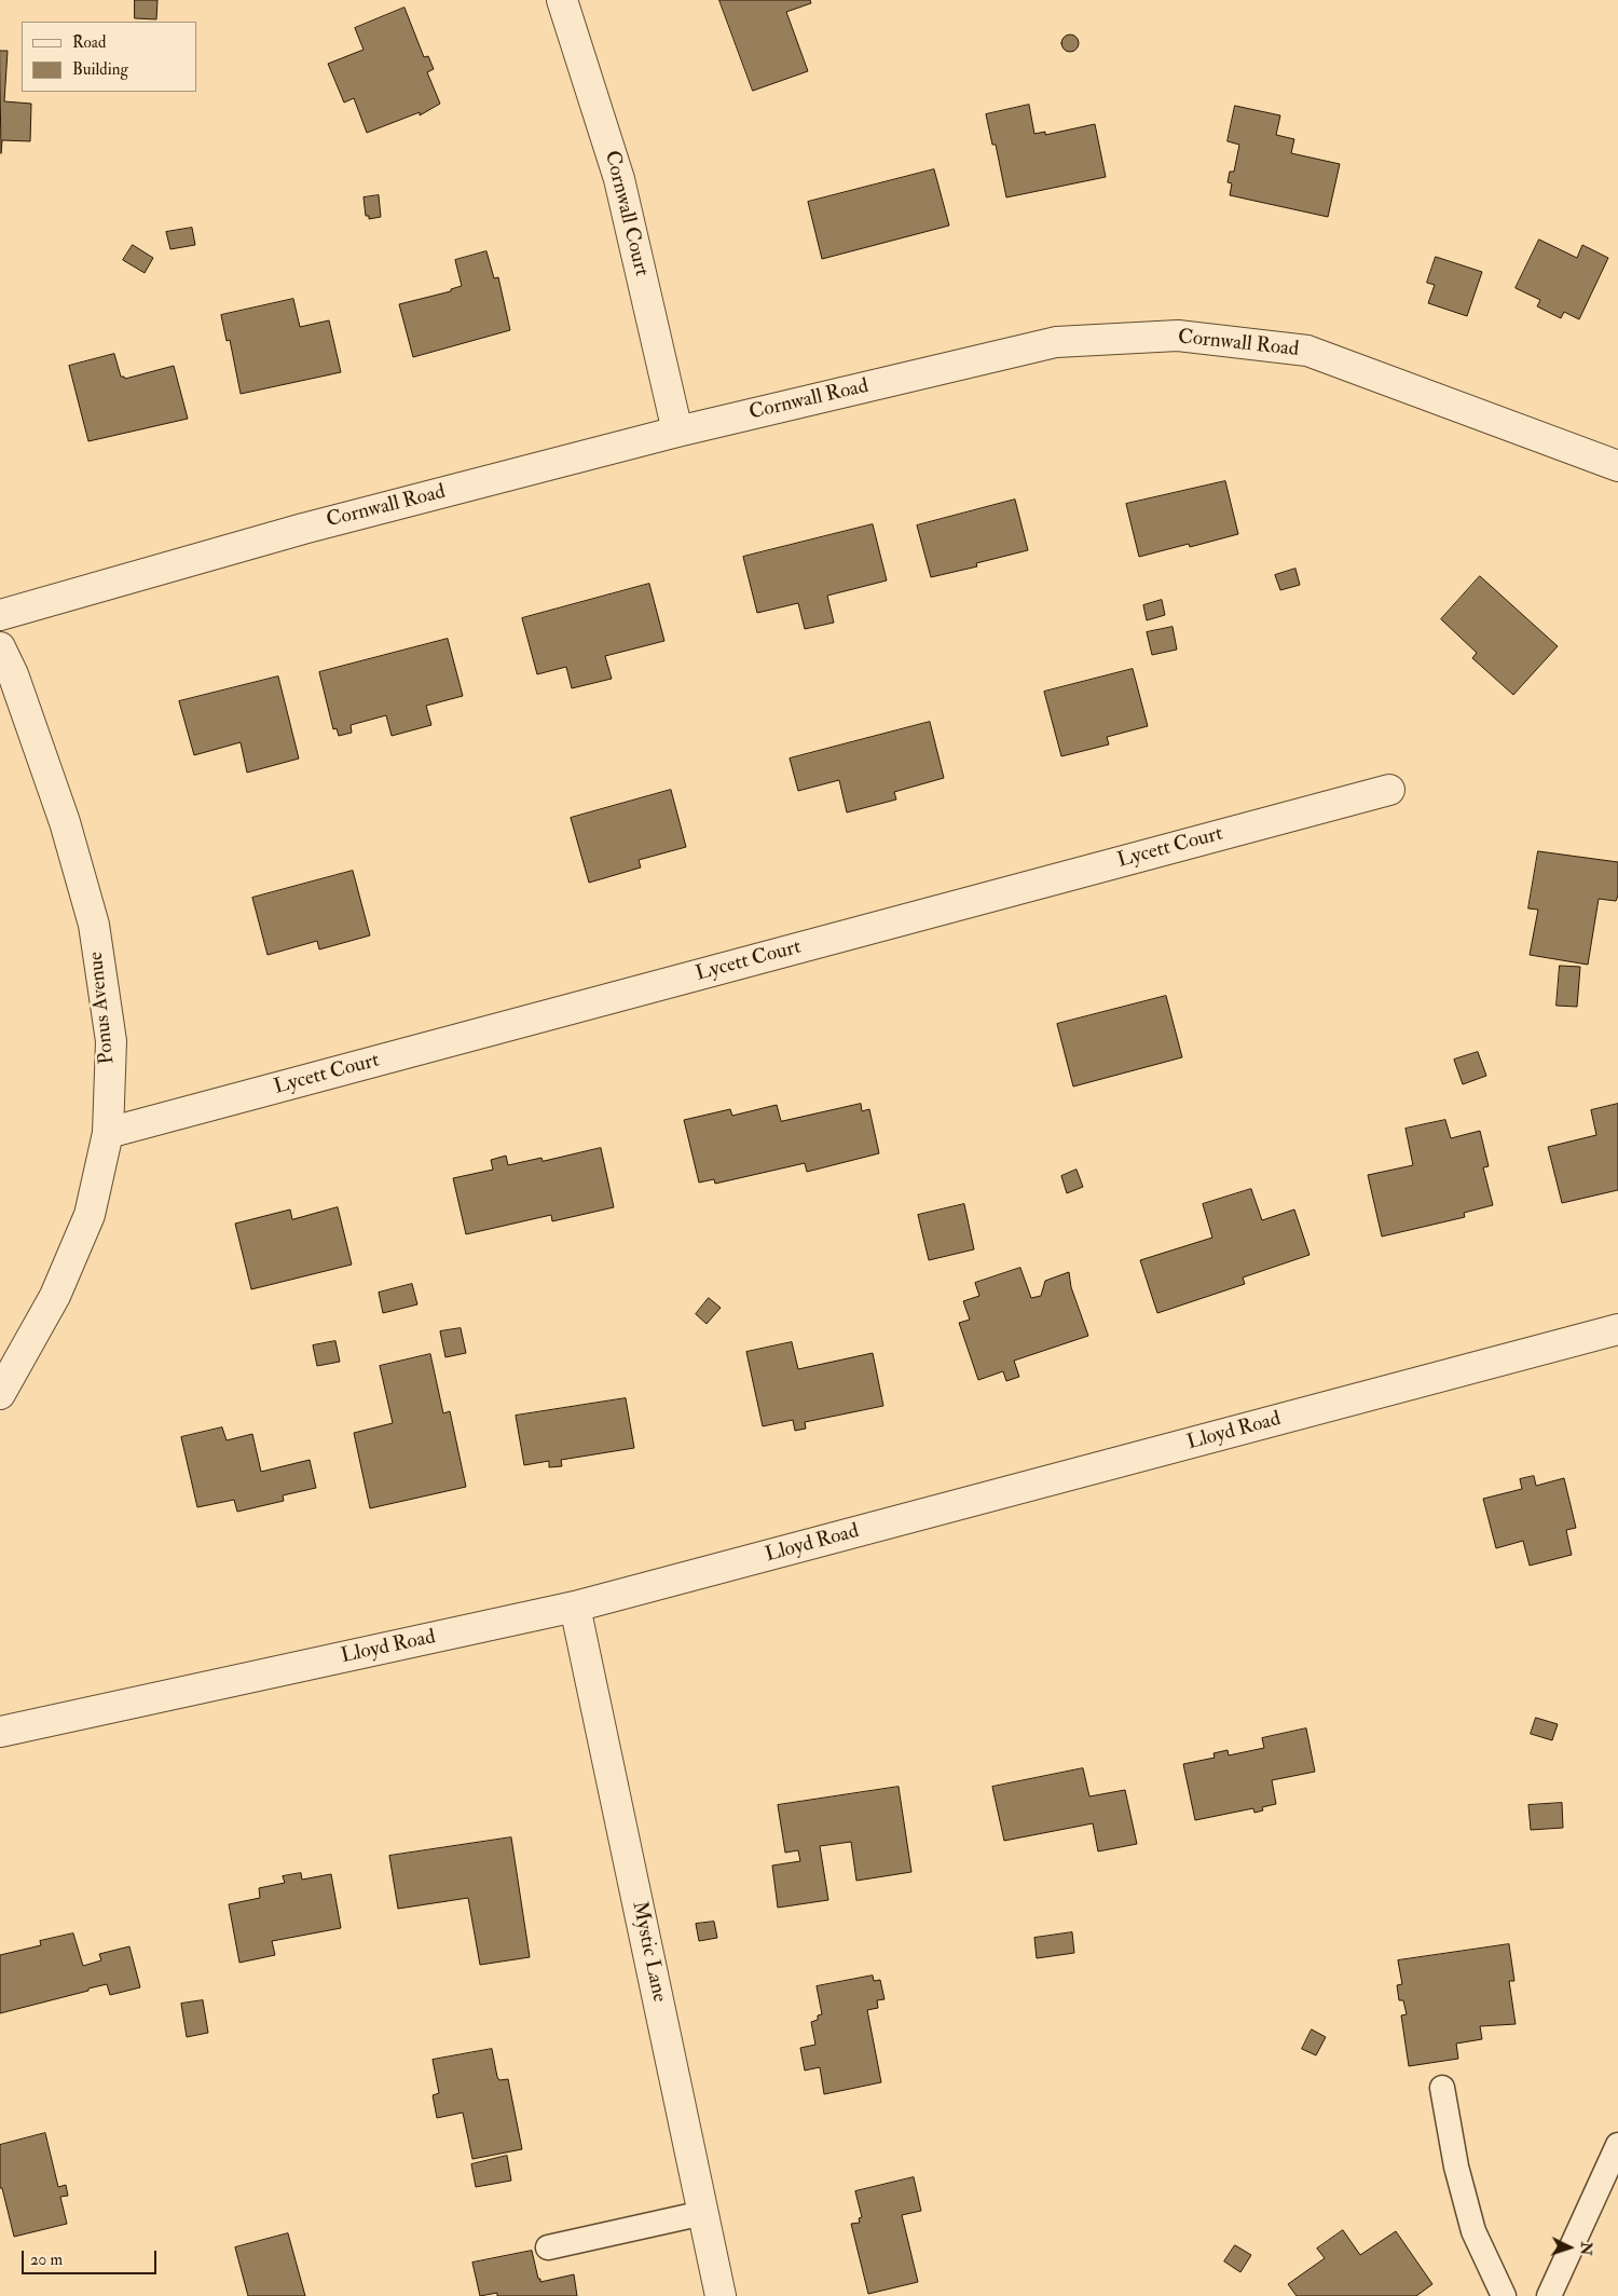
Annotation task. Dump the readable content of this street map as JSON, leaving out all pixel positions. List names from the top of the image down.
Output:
{
  "streets": {
    "street": [
      "Cornwall Court",
      "Cornwall Road",
      "Lycett Court",
      "Ponus Avenue",
      "Lloyd Road",
      "Mystic Lane"
    ]
  },
  "crossings": [
    ["Cornwall Court", "Cornwall Road"],
    ["Lycett Court", "Ponus Avenue"],
    ["Lloyd Road", "Mystic Lane"]
  ],
  "legend": ["Road", "Building"],
  "scale_bar": "20 m",
  "north": "right"
}
